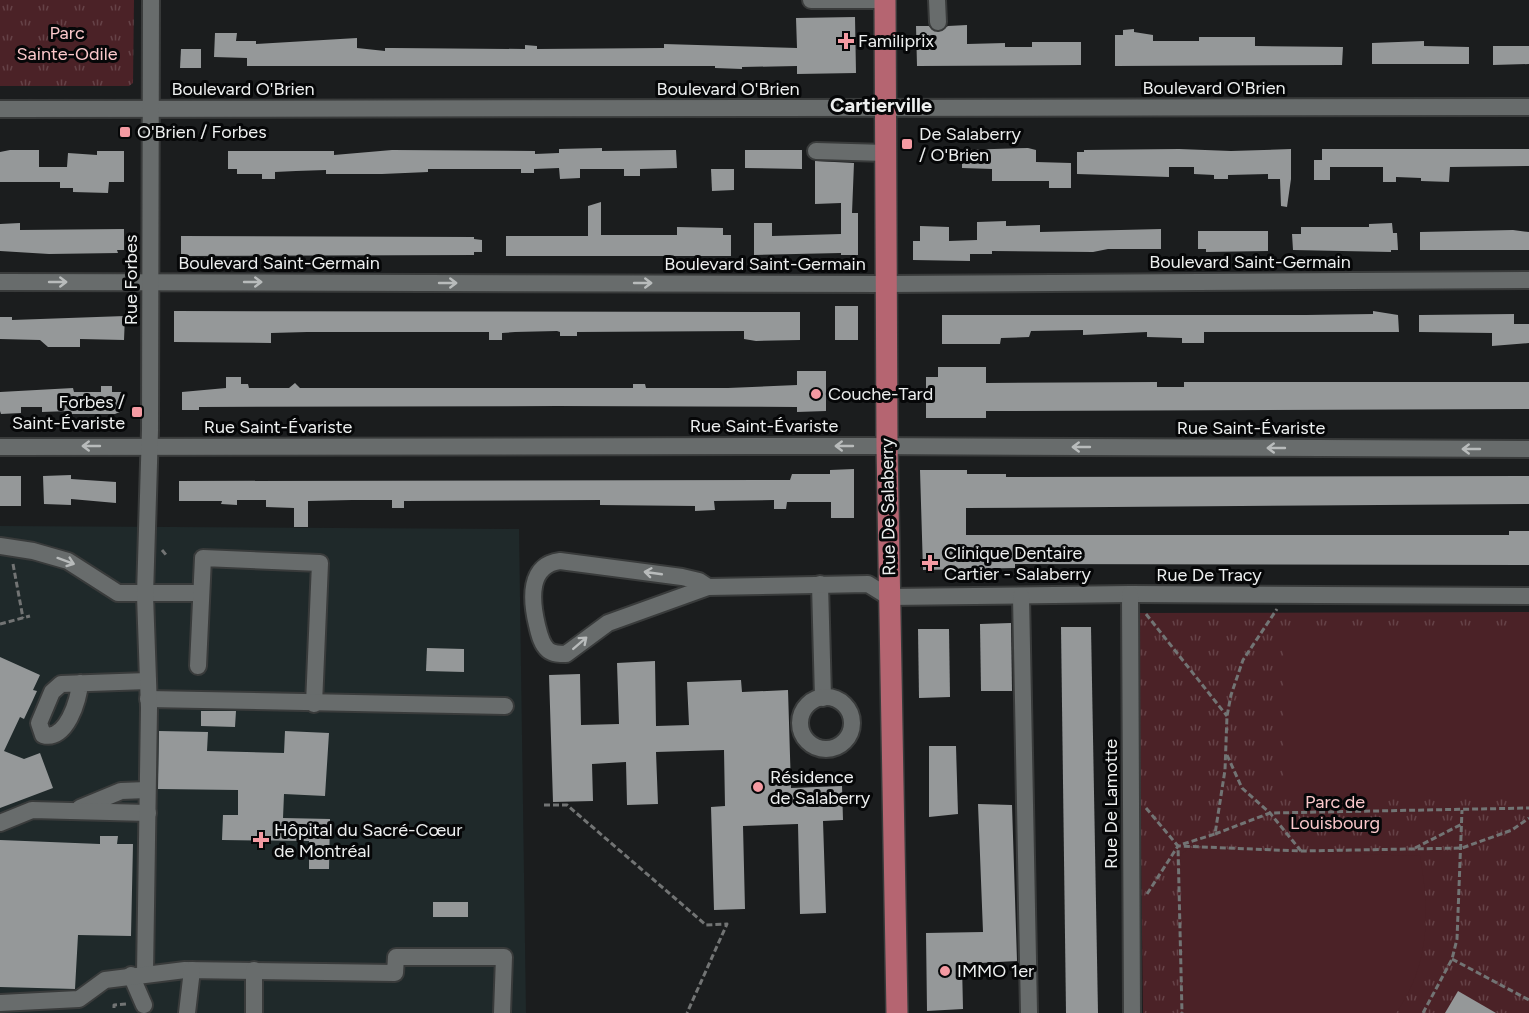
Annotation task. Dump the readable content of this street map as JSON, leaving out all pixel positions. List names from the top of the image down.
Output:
{
  "streets": {
    "main road": ["Rue De Salaberry"],
    "street": [
      "Boulevard O'Brien",
      "Boulevard Saint-Germain",
      "Rue Forbes",
      "Rue Saint-Évariste",
      "Rue De Tracy",
      "Rue De Lamotte"
    ]
  },
  "crossings": [
    ["Boulevard O'Brien", "Rue Forbes"],
    ["Boulevard O'Brien", "Rue De Salaberry"],
    ["Boulevard Saint-Germain", "Rue Forbes"],
    ["Boulevard Saint-Germain", "Rue De Salaberry"],
    ["Rue Forbes", "Rue Saint-Évariste"],
    ["Rue Saint-Évariste", "Rue De Salaberry"],
    ["Rue De Salaberry", "Rue De Tracy"],
    ["Rue De Tracy", "Rue De Lamotte"]
  ],
  "one_way": ["Boulevard Saint-Germain", "Rue Saint-Évariste"],
  "districts": ["Cartierville"],
  "parks": ["Parc Sainte-Odile", "Parc de Louisbourg"],
  "places": {
    "health": ["Familiprix", "Clinique Dentaire Cartier - Salaberry", "Hôpital du Sacré-Cœur de Montréal"],
    "transit": ["O'Brien / Forbes", "De Salaberry / O'Brien", "Forbes / Saint-Évariste"],
    "other": ["Couche-Tard", "Résidence de Salaberry", "IMMO 1er"]
  }
}
